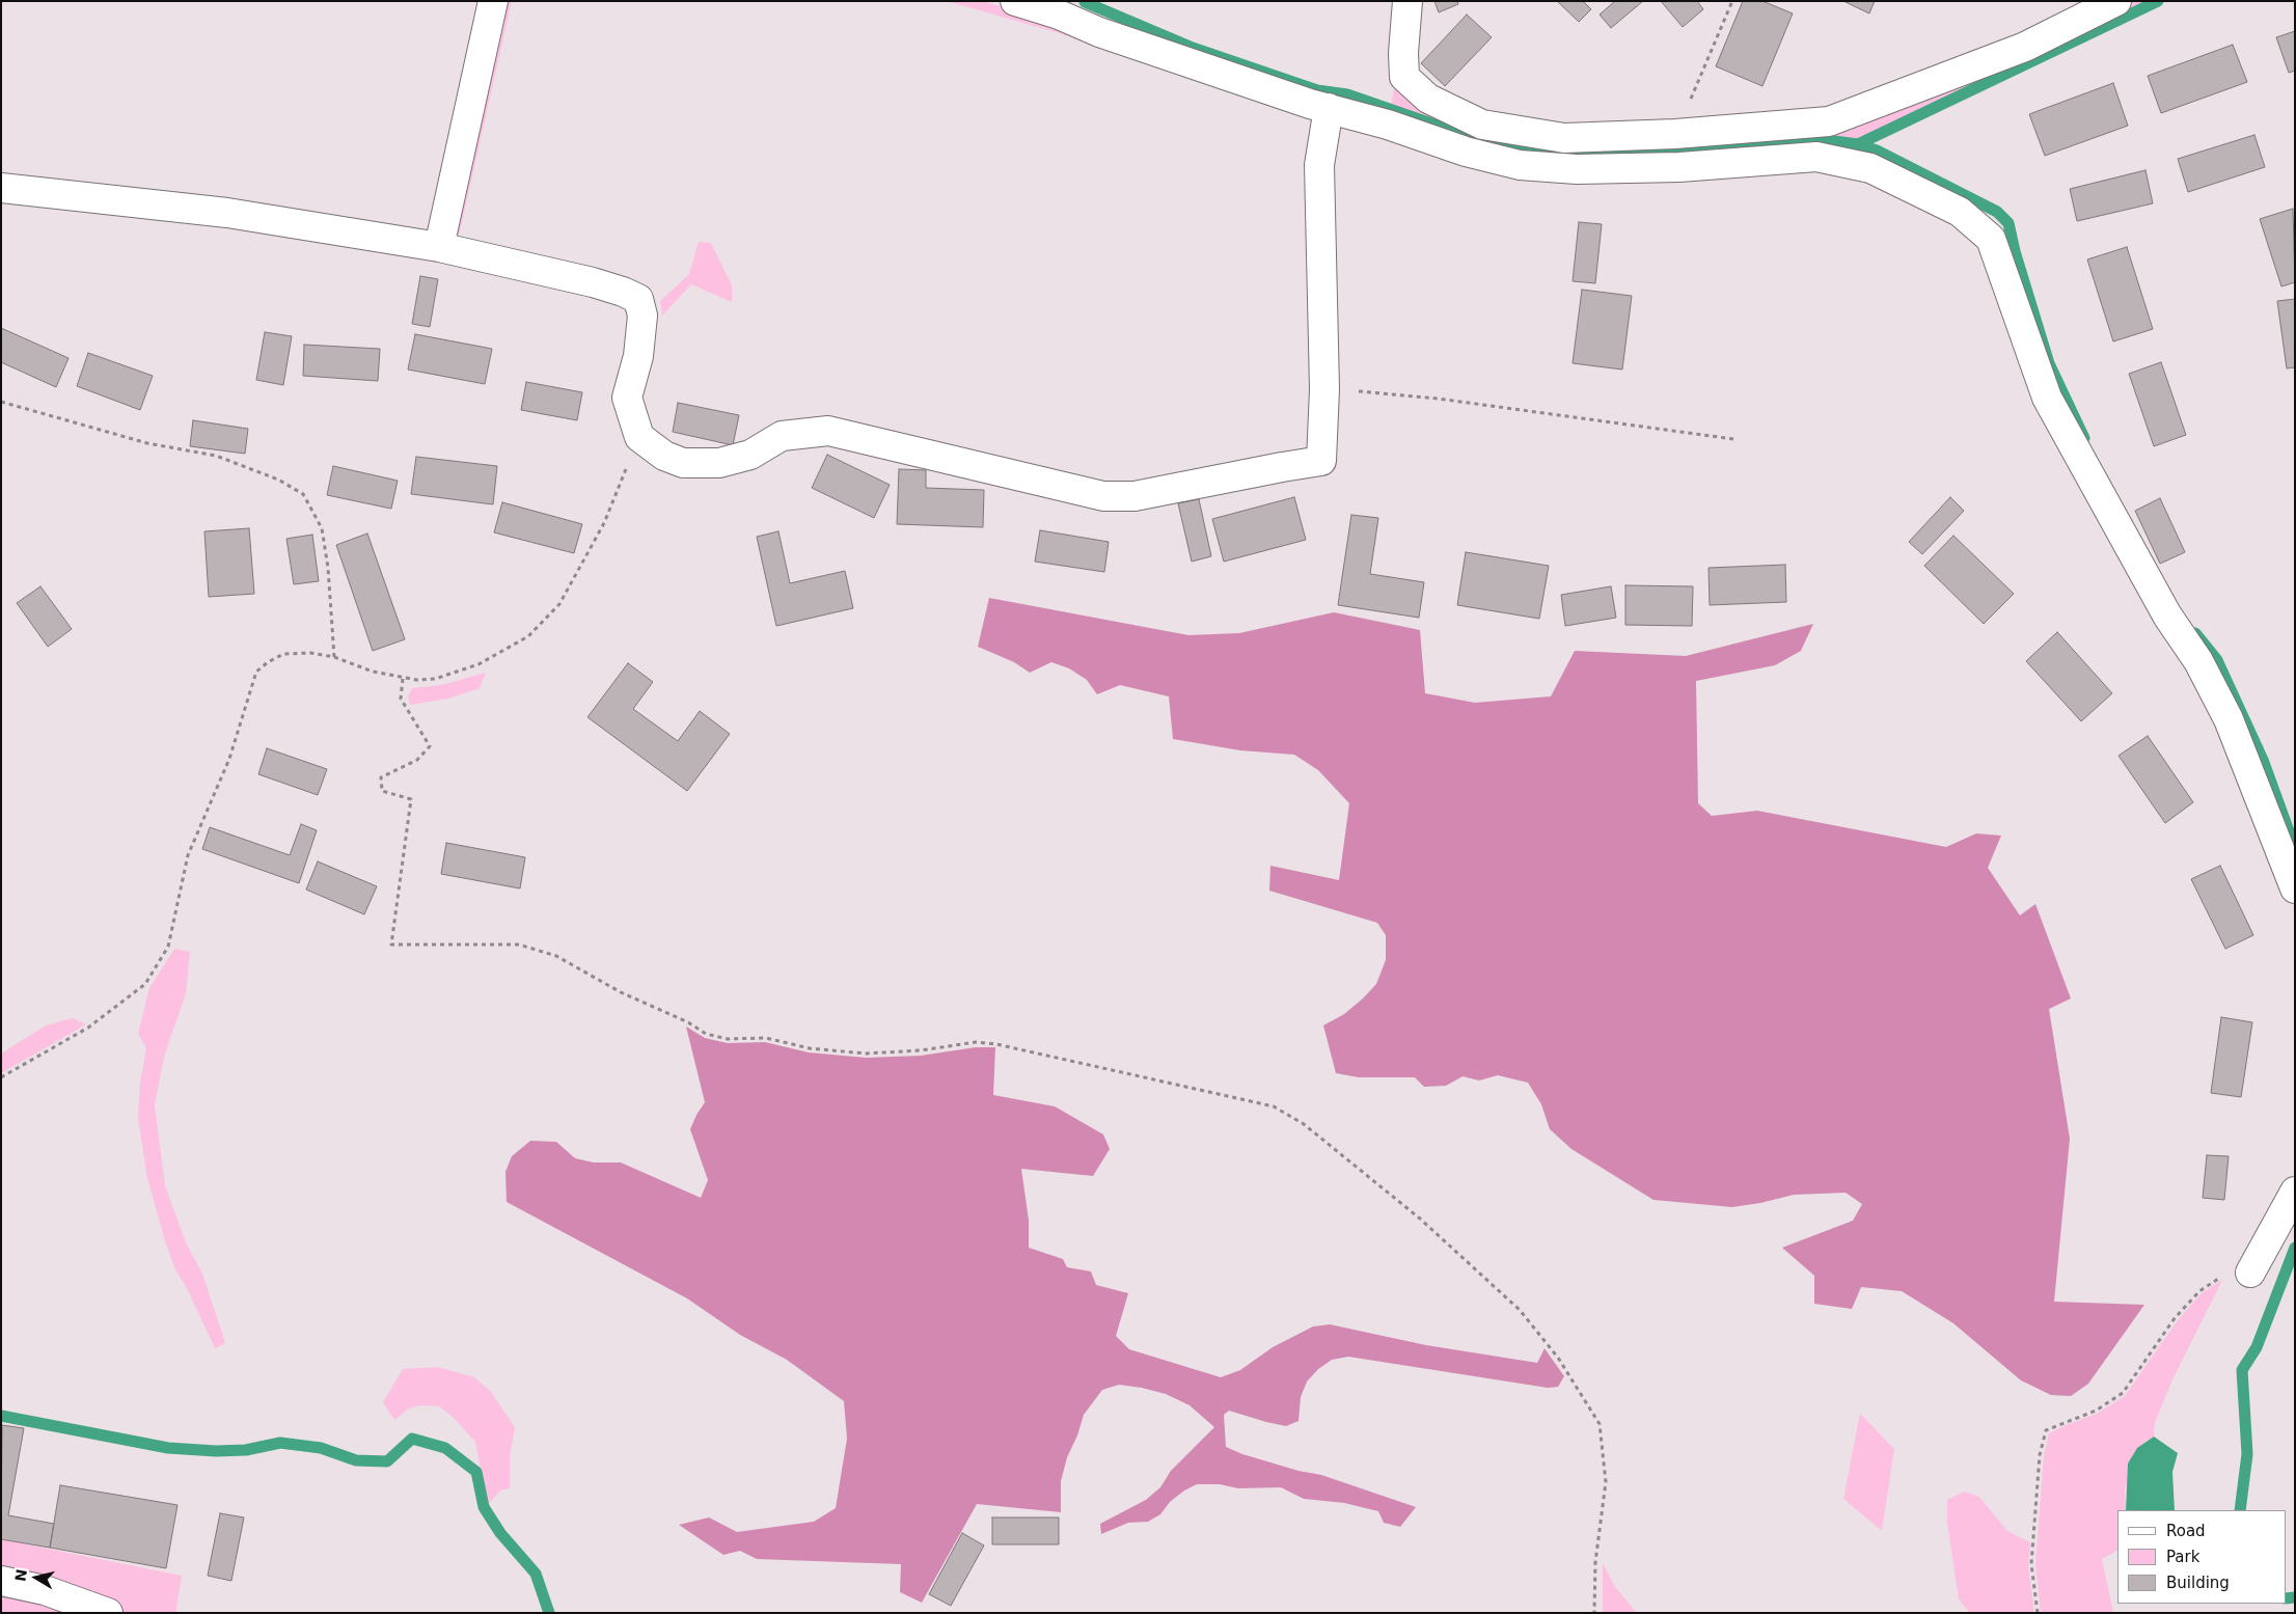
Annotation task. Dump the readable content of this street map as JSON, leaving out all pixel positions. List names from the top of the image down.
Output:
{
  "legend": ["Road", "Park", "Building"],
  "north": "left"
}
